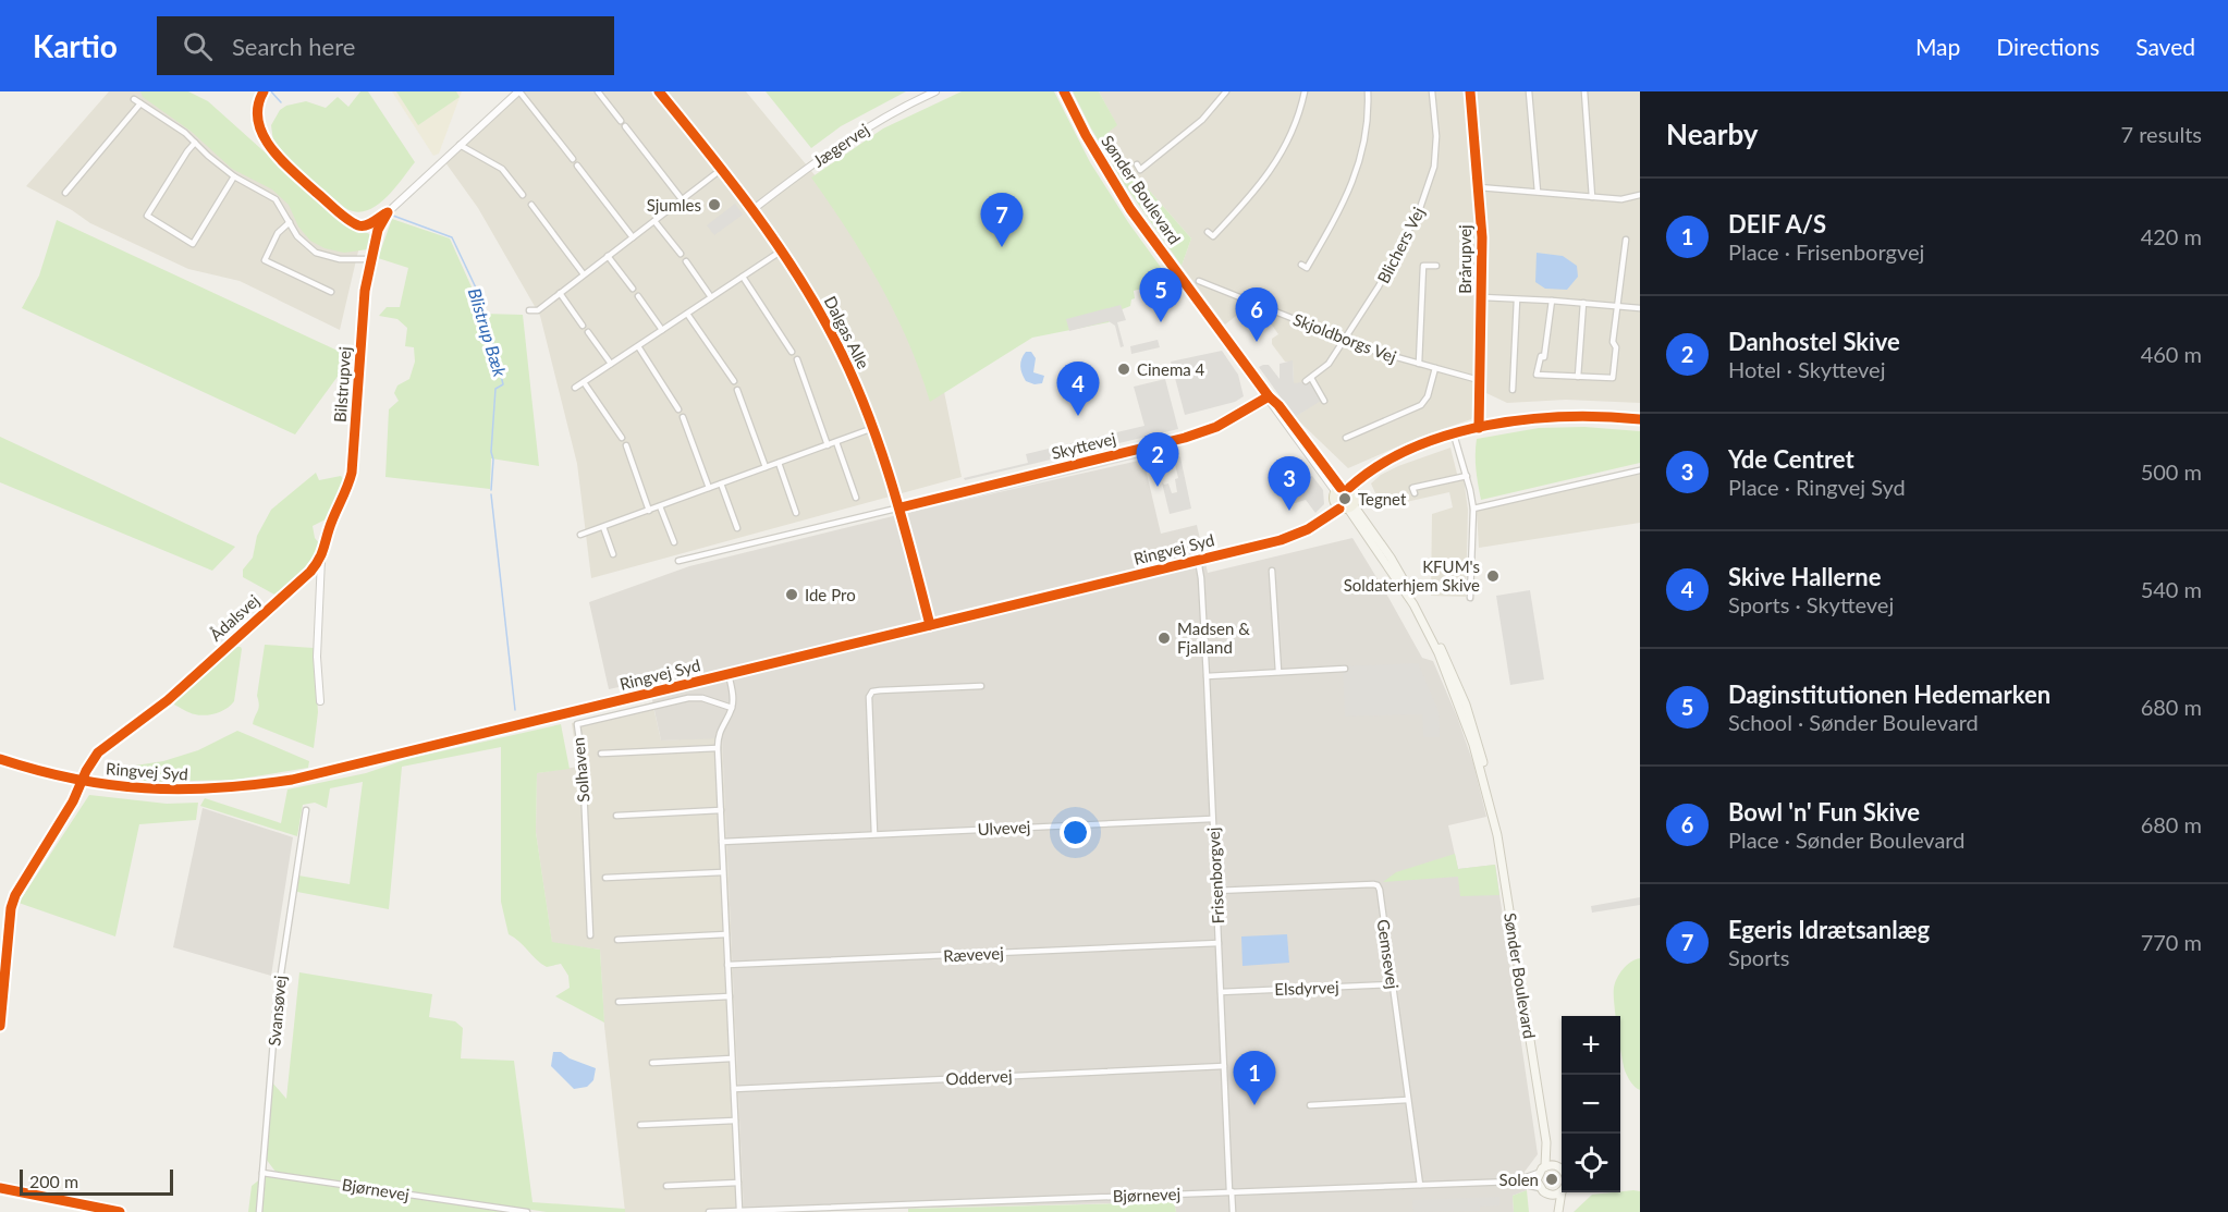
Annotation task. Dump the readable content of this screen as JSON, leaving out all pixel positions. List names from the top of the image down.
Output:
{
  "streets": {
    "main road": ["Sønder Boulevard", "Ringvej Syd"],
    "street": [
      "Jægervej",
      "Blichers Vej",
      "Brårupvej",
      "Dalgas Alle",
      "Skjoldborgs Vej",
      "Bilstrupvej",
      "Skyttevej",
      "Ådalsvej",
      "Solhaven",
      "Ulvevej",
      "Frisenborgvej",
      "Rævevej",
      "Gemsevej",
      "Elsdyrvej",
      "Svansøvej",
      "Oddervej",
      "Bjørnevej"
    ]
  },
  "crossings": [
    ["Jægervej", "Dalgas Alle"],
    ["Sønder Boulevard", "Skyttevej"],
    ["Sønder Boulevard", "Ringvej Syd"],
    ["Blichers Vej", "Skjoldborgs Vej"],
    ["Brårupvej", "Skjoldborgs Vej"],
    ["Dalgas Alle", "Skyttevej"],
    ["Dalgas Alle", "Ringvej Syd"],
    ["Bilstrupvej", "Ådalsvej"],
    ["Ringvej Syd", "Frisenborgvej"],
    ["Ulvevej", "Frisenborgvej"],
    ["Frisenborgvej", "Rævevej"],
    ["Frisenborgvej", "Gemsevej"],
    ["Frisenborgvej", "Elsdyrvej"],
    ["Frisenborgvej", "Oddervej"],
    ["Frisenborgvej", "Bjørnevej"],
    ["Gemsevej", "Elsdyrvej"],
    ["Gemsevej", "Bjørnevej"],
    ["Svansøvej", "Bjørnevej"]
  ],
  "water": ["Blistrup Bæk"],
  "places": [
    "Sjumles",
    "Cinema 4",
    "Tegnet",
    "KFUM's Soldaterhjem Skive",
    "Ide Pro",
    "Madsen & Fjalland",
    "Solen"
  ],
  "scale_bar": "200 m",
  "page": {
    "header": "Kartio",
    "search": "Search here",
    "nav": ["Map", "Directions", "Saved"],
    "heading": ["Nearby", "7 results"],
    "list": [
      {
        "mark": "1",
        "name": "DEIF A/S",
        "note": "Place · Frisenborgvej",
        "value": "420 m"
      },
      {
        "mark": "2",
        "name": "Danhostel Skive",
        "note": "Hotel · Skyttevej",
        "value": "460 m"
      },
      {
        "mark": "3",
        "name": "Yde Centret",
        "note": "Place · Ringvej Syd",
        "value": "500 m"
      },
      {
        "mark": "4",
        "name": "Skive Hallerne",
        "note": "Sports · Skyttevej",
        "value": "540 m"
      },
      {
        "mark": "5",
        "name": "Daginstitutionen Hedemarken",
        "note": "School · Sønder Boulevard",
        "value": "680 m"
      },
      {
        "mark": "6",
        "name": "Bowl 'n' Fun Skive",
        "note": "Place · Sønder Boulevard",
        "value": "680 m"
      },
      {
        "mark": "7",
        "name": "Egeris Idrætsanlæg",
        "note": "Sports",
        "value": "770 m"
      }
    ],
    "pins": [
      "7",
      "5",
      "6",
      "4",
      "2",
      "3",
      "1"
    ],
    "map_buttons": ["+", "−"],
    "scale": "200 m"
  }
}
